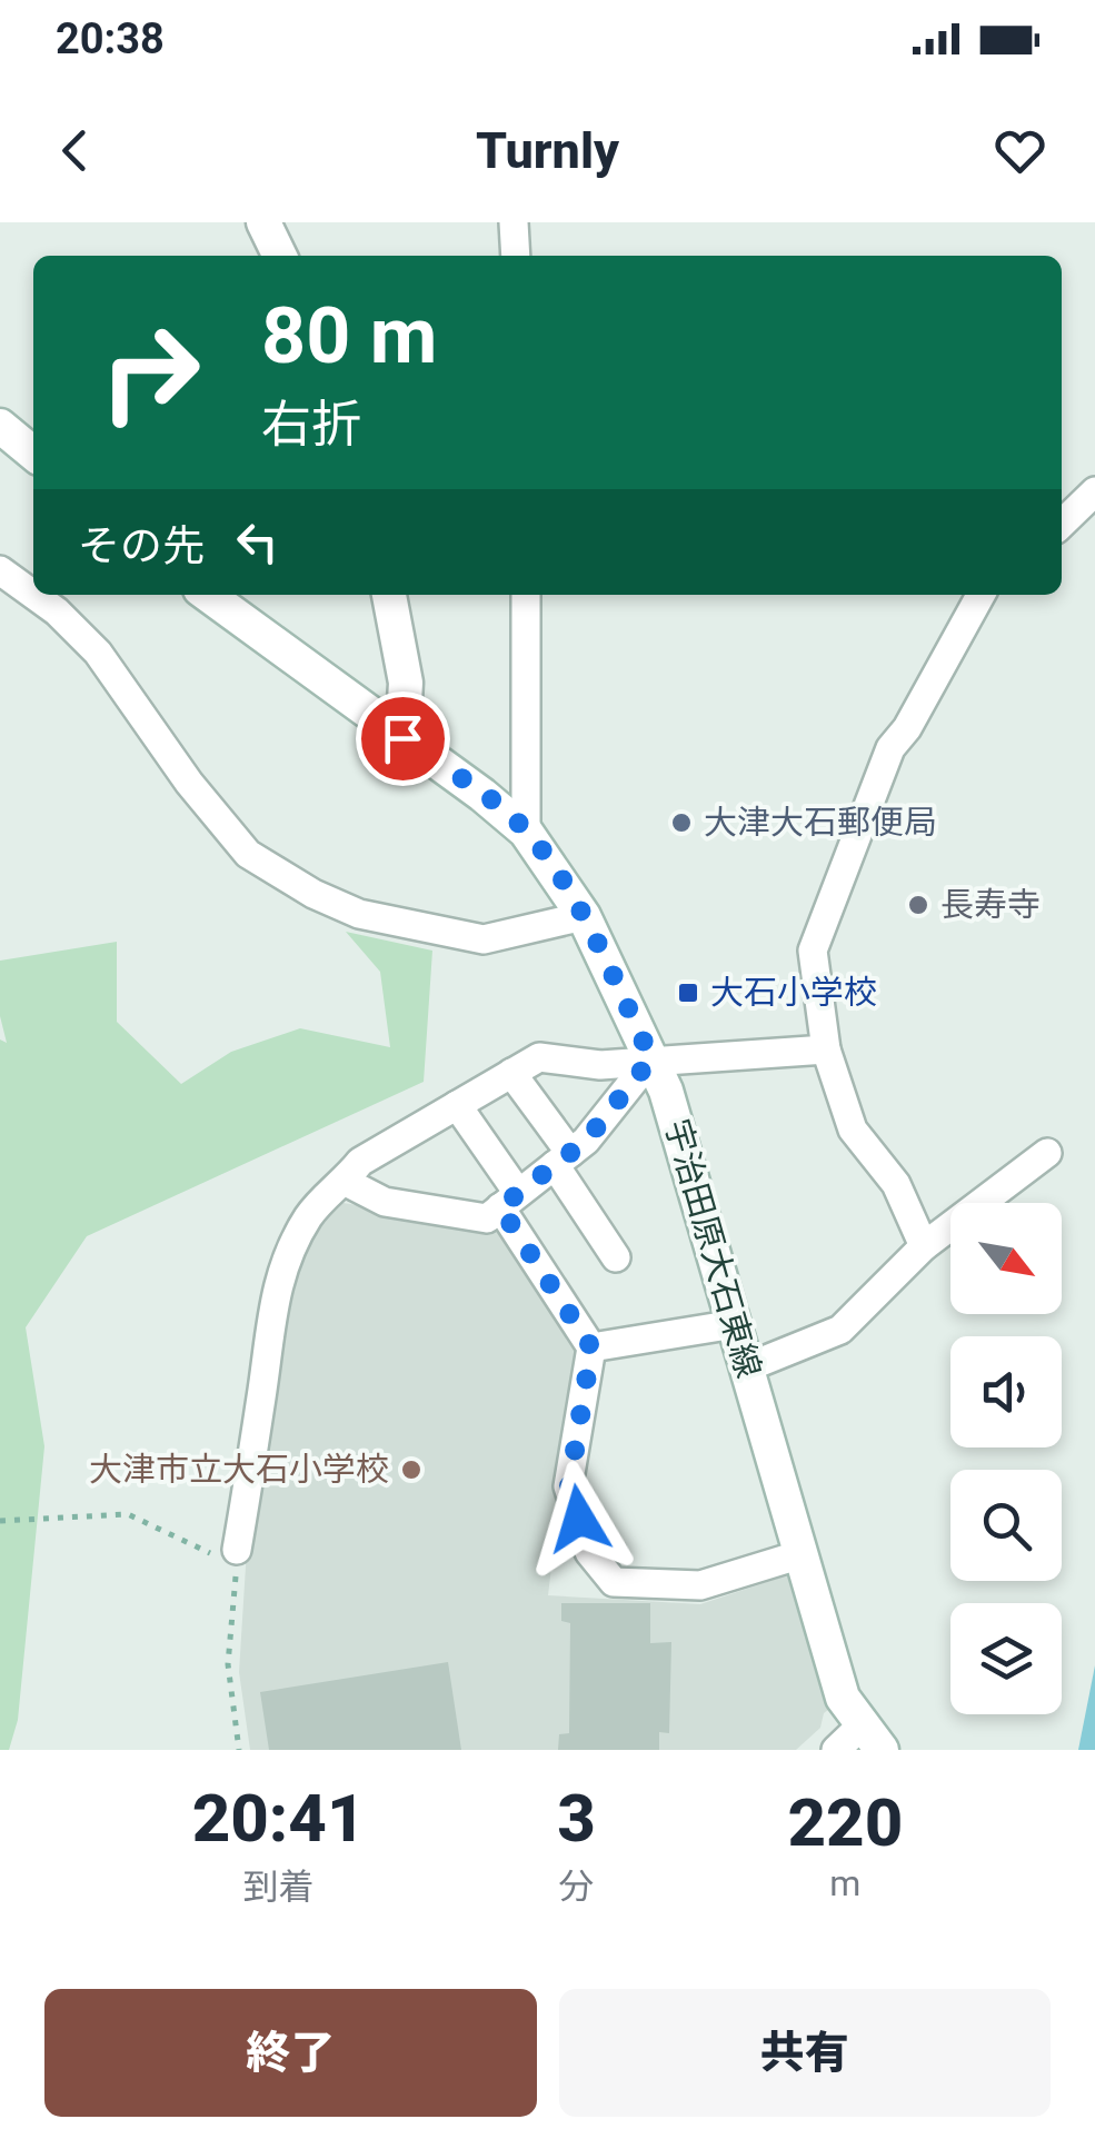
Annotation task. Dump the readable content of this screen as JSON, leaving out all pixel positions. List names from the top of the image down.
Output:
{
  "streets": {
    "main road": ["宇治田原大石東線"]
  },
  "places": {
    "other": ["大津大石郵便局", "長寿寺", "大津市立大石小学校"],
    "transit": ["大石小学校"]
  },
  "north": "bottom right",
  "page": {
    "status": "20:38",
    "header": "Turnly",
    "turn": ["80 m", "右折"],
    "then": "その先",
    "eta": [
      "20:41",
      "到着",
      "3",
      "分",
      "220",
      "m"
    ],
    "buttons": ["終了", "共有"]
  }
}
